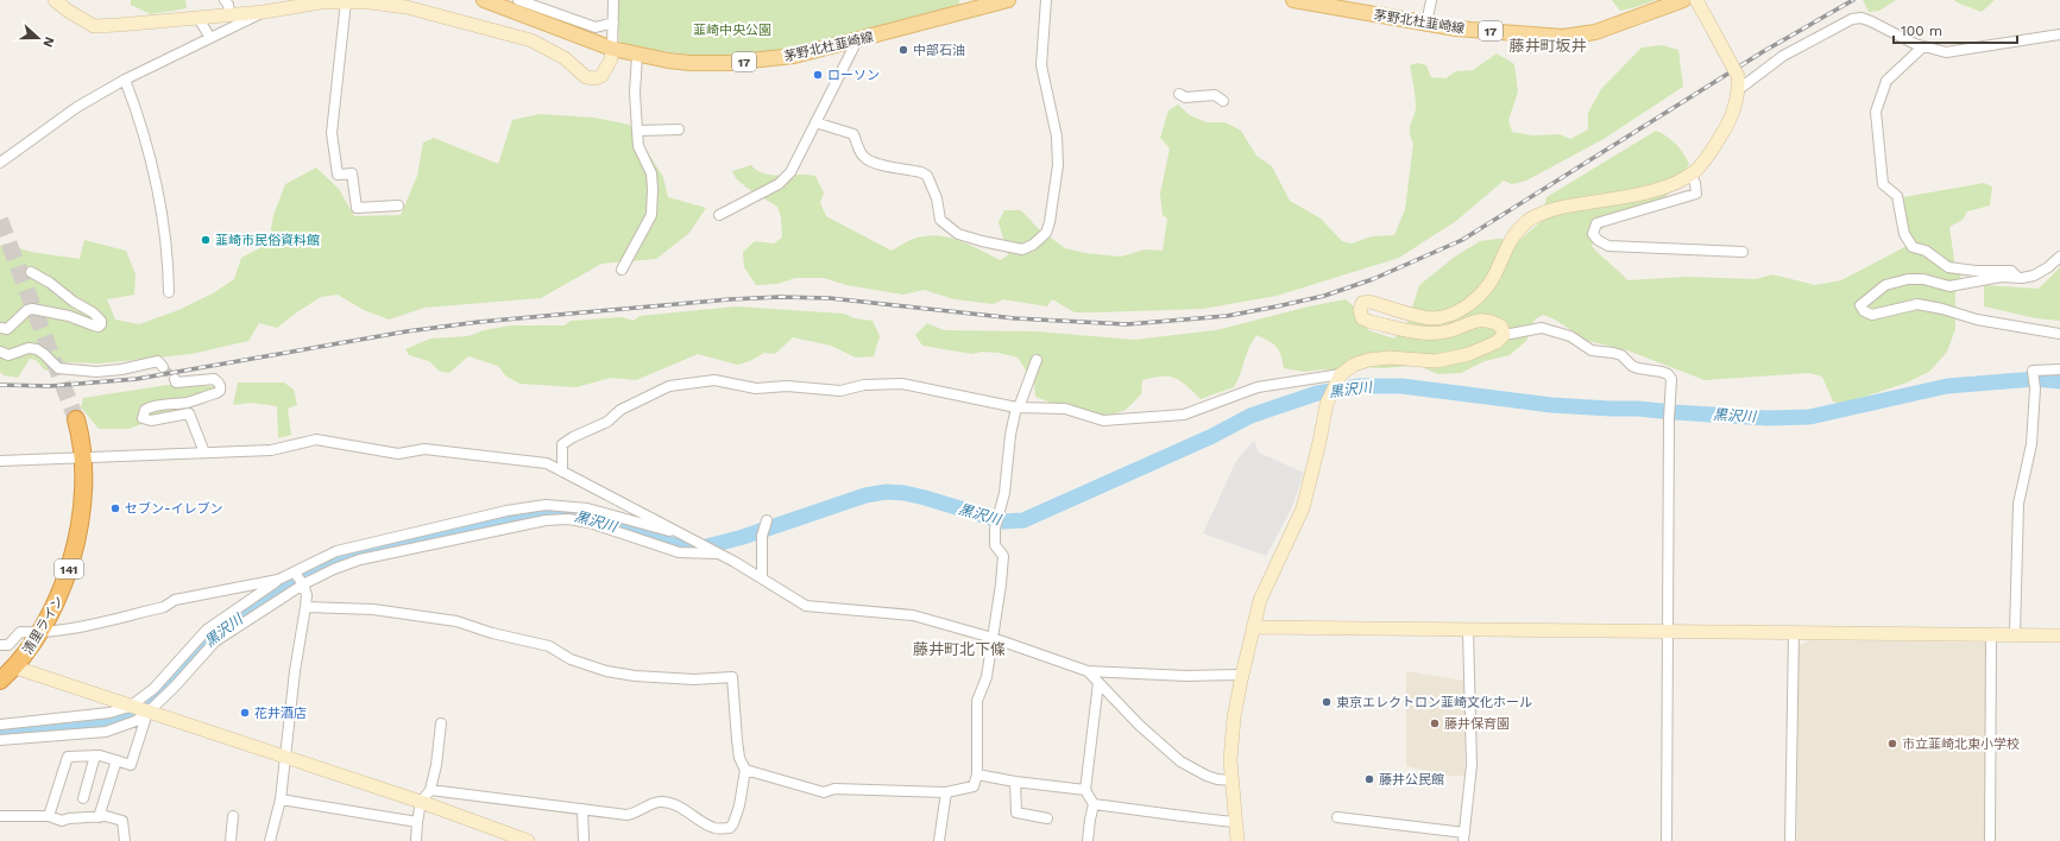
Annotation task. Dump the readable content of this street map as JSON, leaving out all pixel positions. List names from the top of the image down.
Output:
{
  "streets": {
    "highway": ["141", "清里ライン"],
    "main road": ["茅野北杜韮崎線", "17"]
  },
  "districts": ["藤井町坂井", "藤井町北下條"],
  "water": ["黒沢川"],
  "parks": ["韮崎中央公園"],
  "places": [
    "中部石油",
    "ローソン",
    "韮崎市民俗資料館",
    "セブン-イレブン",
    "東京エレクトロン韮崎文化ホール",
    "花井酒店",
    "藤井保育園",
    "市立韮崎北東小学校",
    "藤井公民館"
  ],
  "scale_bar": "100 m",
  "north": "right"
}
